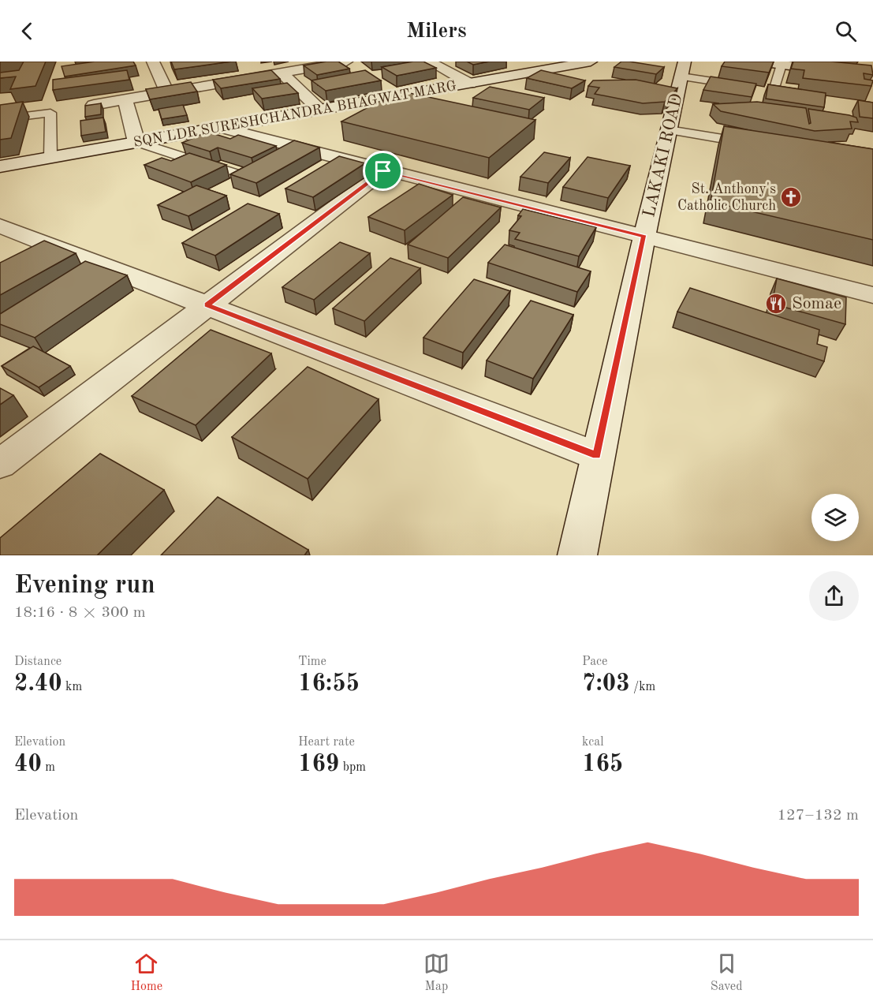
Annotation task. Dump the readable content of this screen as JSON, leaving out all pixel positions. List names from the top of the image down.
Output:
{
  "streets": {
    "street": ["SQN LDR SURESHCHANDRA BHAGWAT MARG", "LAKAKI ROAD"]
  },
  "places": {
    "church": ["St. Anthony's Catholic Church"],
    "restaurant": ["Somae"]
  },
  "page": {
    "header": "Milers",
    "heading": ["Evening run", "18:16 · 8 × 300 m"],
    "stats": [
      ["Distance", "2.40 km"],
      ["Time", "16:55"],
      ["Pace", "7:03 /km"],
      ["Elevation", "40 m"],
      ["Heart rate", "169 bpm"],
      ["kcal", "165"]
    ],
    "chart": ["Elevation", "127–132 m"],
    "tabs": ["Home", "Map", "Saved"]
  }
}
